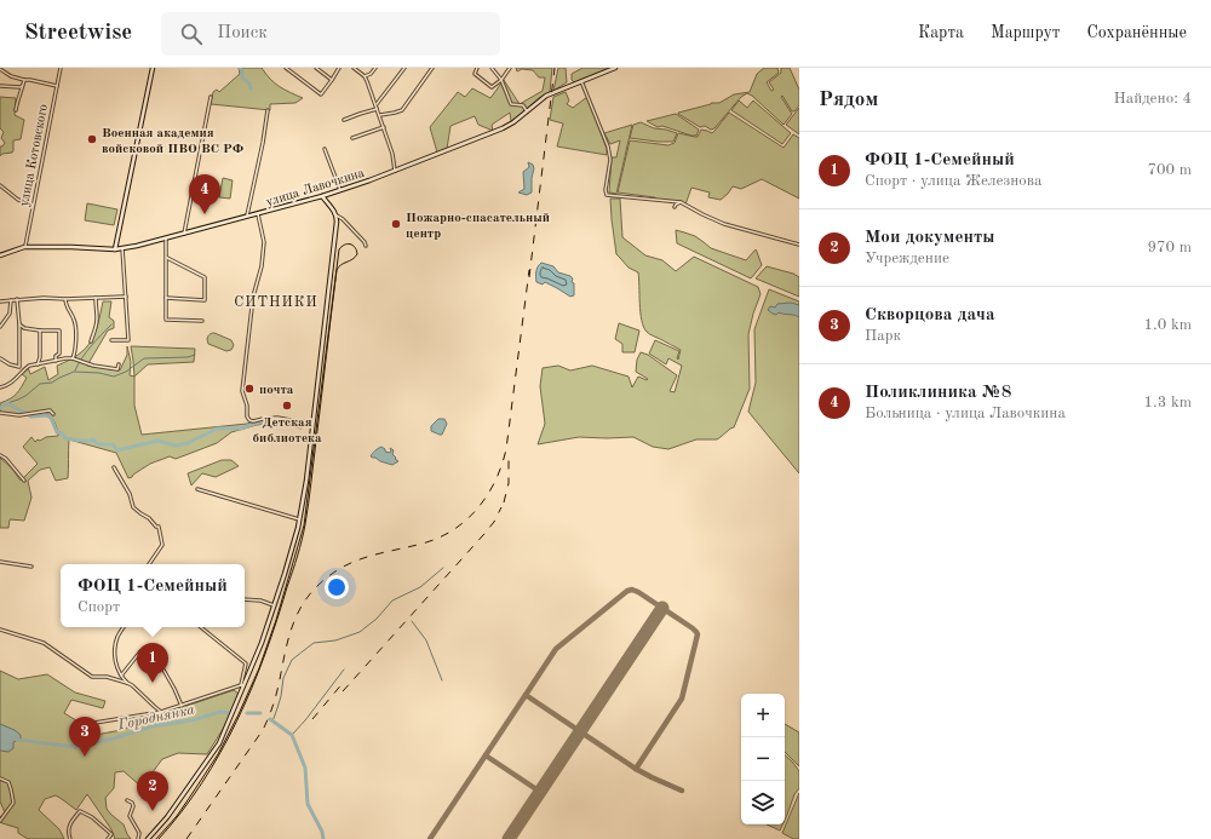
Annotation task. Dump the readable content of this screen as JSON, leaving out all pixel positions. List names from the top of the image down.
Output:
{
  "streets": {
    "main road": ["улица Лавочкина"],
    "street": ["улица Котовского"]
  },
  "crossings": [
    ["улица Котовского", "улица Лавочкина"]
  ],
  "districts": ["СИТНИКИ"],
  "water": ["Городнянка"],
  "places": [
    "Военная академия войсковой ПВО ВС РФ",
    "Пожарно-спасательный центр",
    "почта",
    "Детская библиотека"
  ],
  "page": {
    "header": "Streetwise",
    "search": "Поиск",
    "nav": ["Карта", "Маршрут", "Сохранённые"],
    "heading": ["Рядом", "Найдено: 4"],
    "list": [
      {
        "mark": "1",
        "name": "ФОЦ 1-Семейный",
        "note": "Спорт · улица Железнова",
        "value": "700 m"
      },
      {
        "mark": "2",
        "name": "Мои документы",
        "note": "Учреждение",
        "value": "970 m"
      },
      {
        "mark": "3",
        "name": "Скворцова дача",
        "note": "Парк",
        "value": "1.0 km"
      },
      {
        "mark": "4",
        "name": "Поликлиника №8",
        "note": "Больница · улица Лавочкина",
        "value": "1.3 km"
      }
    ],
    "pins": [
      "4",
      "1",
      "3",
      "2"
    ],
    "popup": ["ФОЦ 1-Семейный", "Спорт"],
    "map_buttons": ["+", "−"]
  }
}
